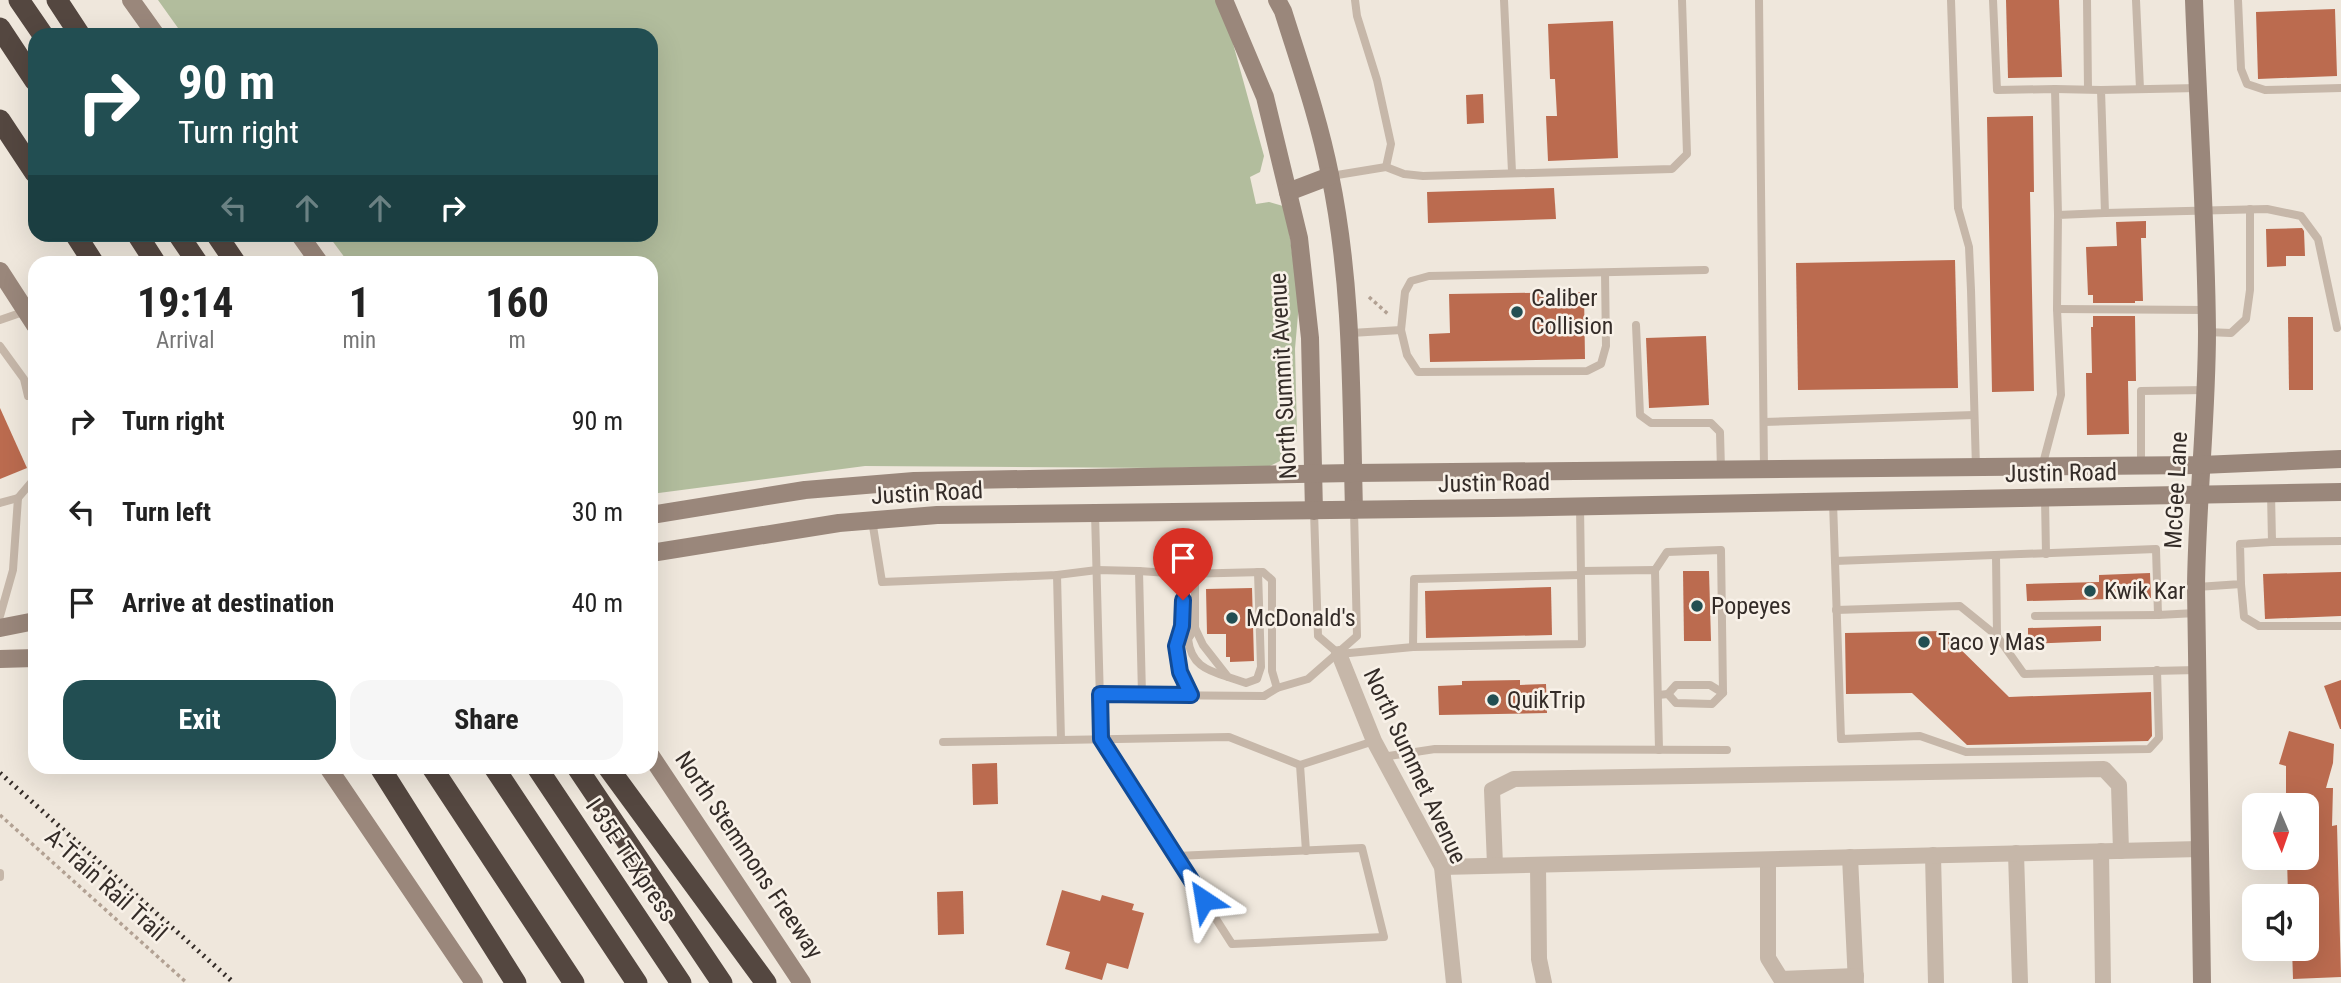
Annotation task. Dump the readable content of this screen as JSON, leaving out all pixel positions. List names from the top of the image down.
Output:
{
  "streets": {
    "highway": ["I 35E TEXpress"],
    "main road": [
      "North Summit Avenue",
      "Justin Road",
      "McGee Lane",
      "North Stemmons Freeway"
    ],
    "street": ["North Summet Avenue"],
    "path": ["A-Train Rail Trail"]
  },
  "crossings": [
    ["North Summit Avenue", "Justin Road"],
    ["Justin Road", "McGee Lane"]
  ],
  "places": [
    "Caliber Collision",
    "Kwik Kar",
    "Popeyes",
    "McDonald's",
    "Taco y Mas",
    "QuikTrip"
  ],
  "north": "bottom",
  "page": {
    "turn": ["90 m", "Turn right"],
    "eta": [
      "19:14",
      "Arrival",
      "1",
      "min",
      "160",
      "m"
    ],
    "list": [
      {
        "name": "Turn right",
        "value": "90 m"
      },
      {
        "name": "Turn left",
        "value": "30 m"
      },
      {
        "name": "Arrive at destination",
        "value": "40 m"
      }
    ],
    "buttons": ["Exit", "Share"]
  }
}
